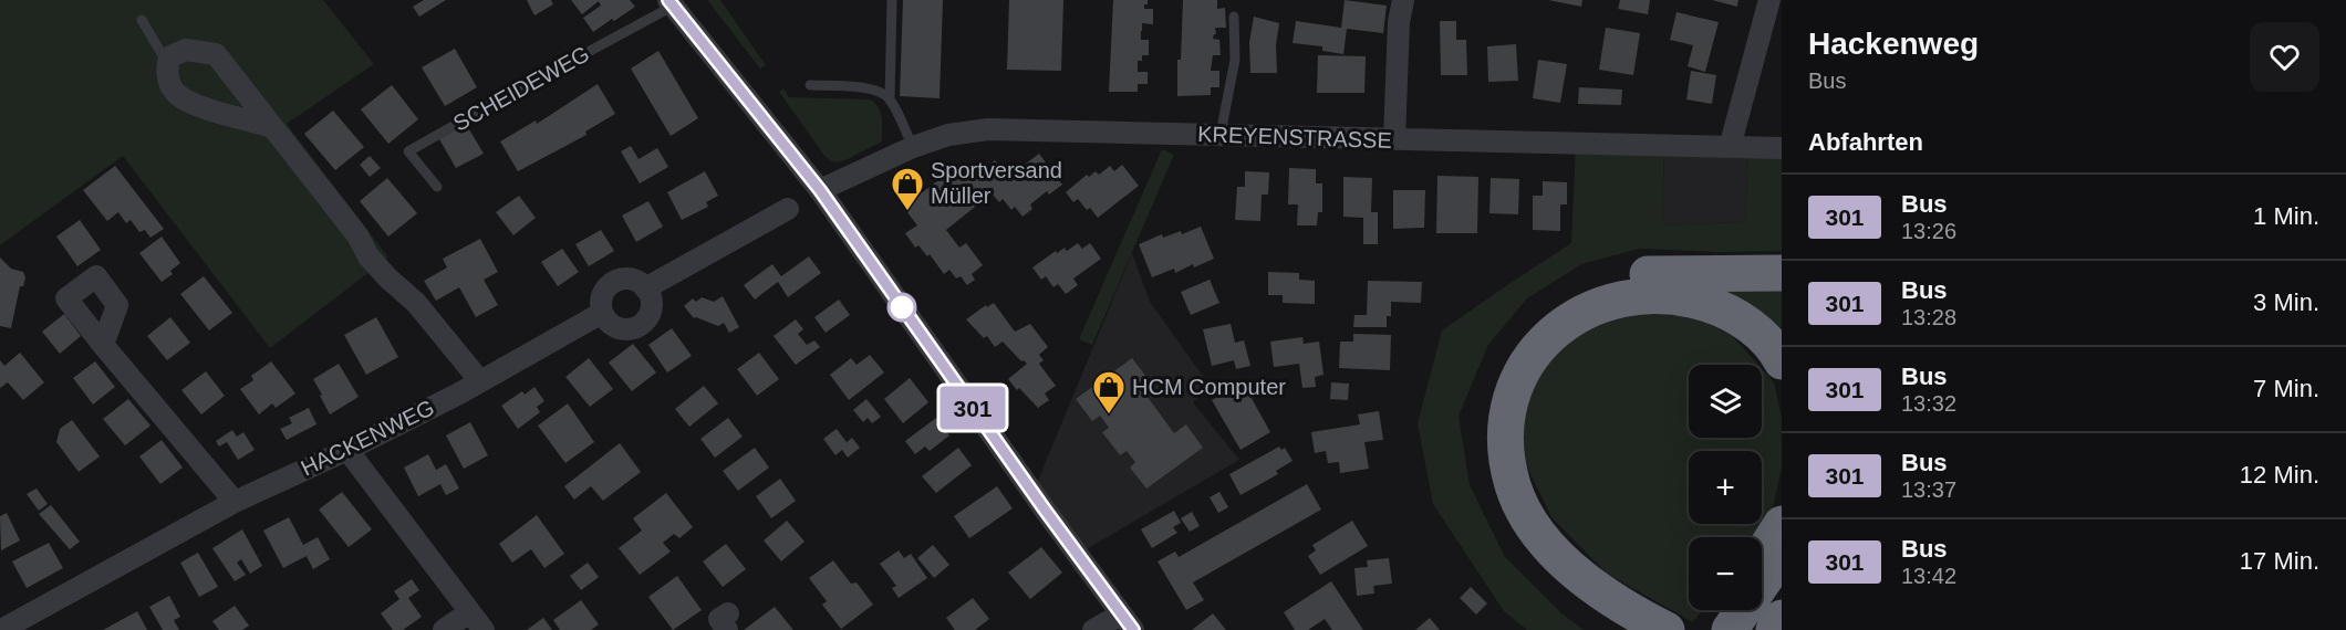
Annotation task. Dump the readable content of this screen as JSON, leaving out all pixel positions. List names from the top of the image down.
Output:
{
  "streets": {
    "street": ["SCHEIDEWEG", "KREYENSTRASSE", "HACKENWEG"]
  },
  "crossings": [
    ["SCHEIDEWEG", "KREYENSTRASSE"]
  ],
  "places": {
    "shop": ["Sportversand Müller", "HCM Computer"]
  },
  "lines": ["bus line 301"],
  "page": {
    "on_map": "301",
    "heading": [
      ["Hackenweg", "Bus"],
      "Abfahrten"
    ],
    "list": [
      {
        "mark": "301",
        "name": "Bus",
        "note": "13:26",
        "value": "1 Min."
      },
      {
        "mark": "301",
        "name": "Bus",
        "note": "13:28",
        "value": "3 Min."
      },
      {
        "mark": "301",
        "name": "Bus",
        "note": "13:32",
        "value": "7 Min."
      },
      {
        "mark": "301",
        "name": "Bus",
        "note": "13:37",
        "value": "12 Min."
      },
      {
        "mark": "301",
        "name": "Bus",
        "note": "13:42",
        "value": "17 Min."
      }
    ],
    "map_buttons": ["+", "−"]
  }
}
